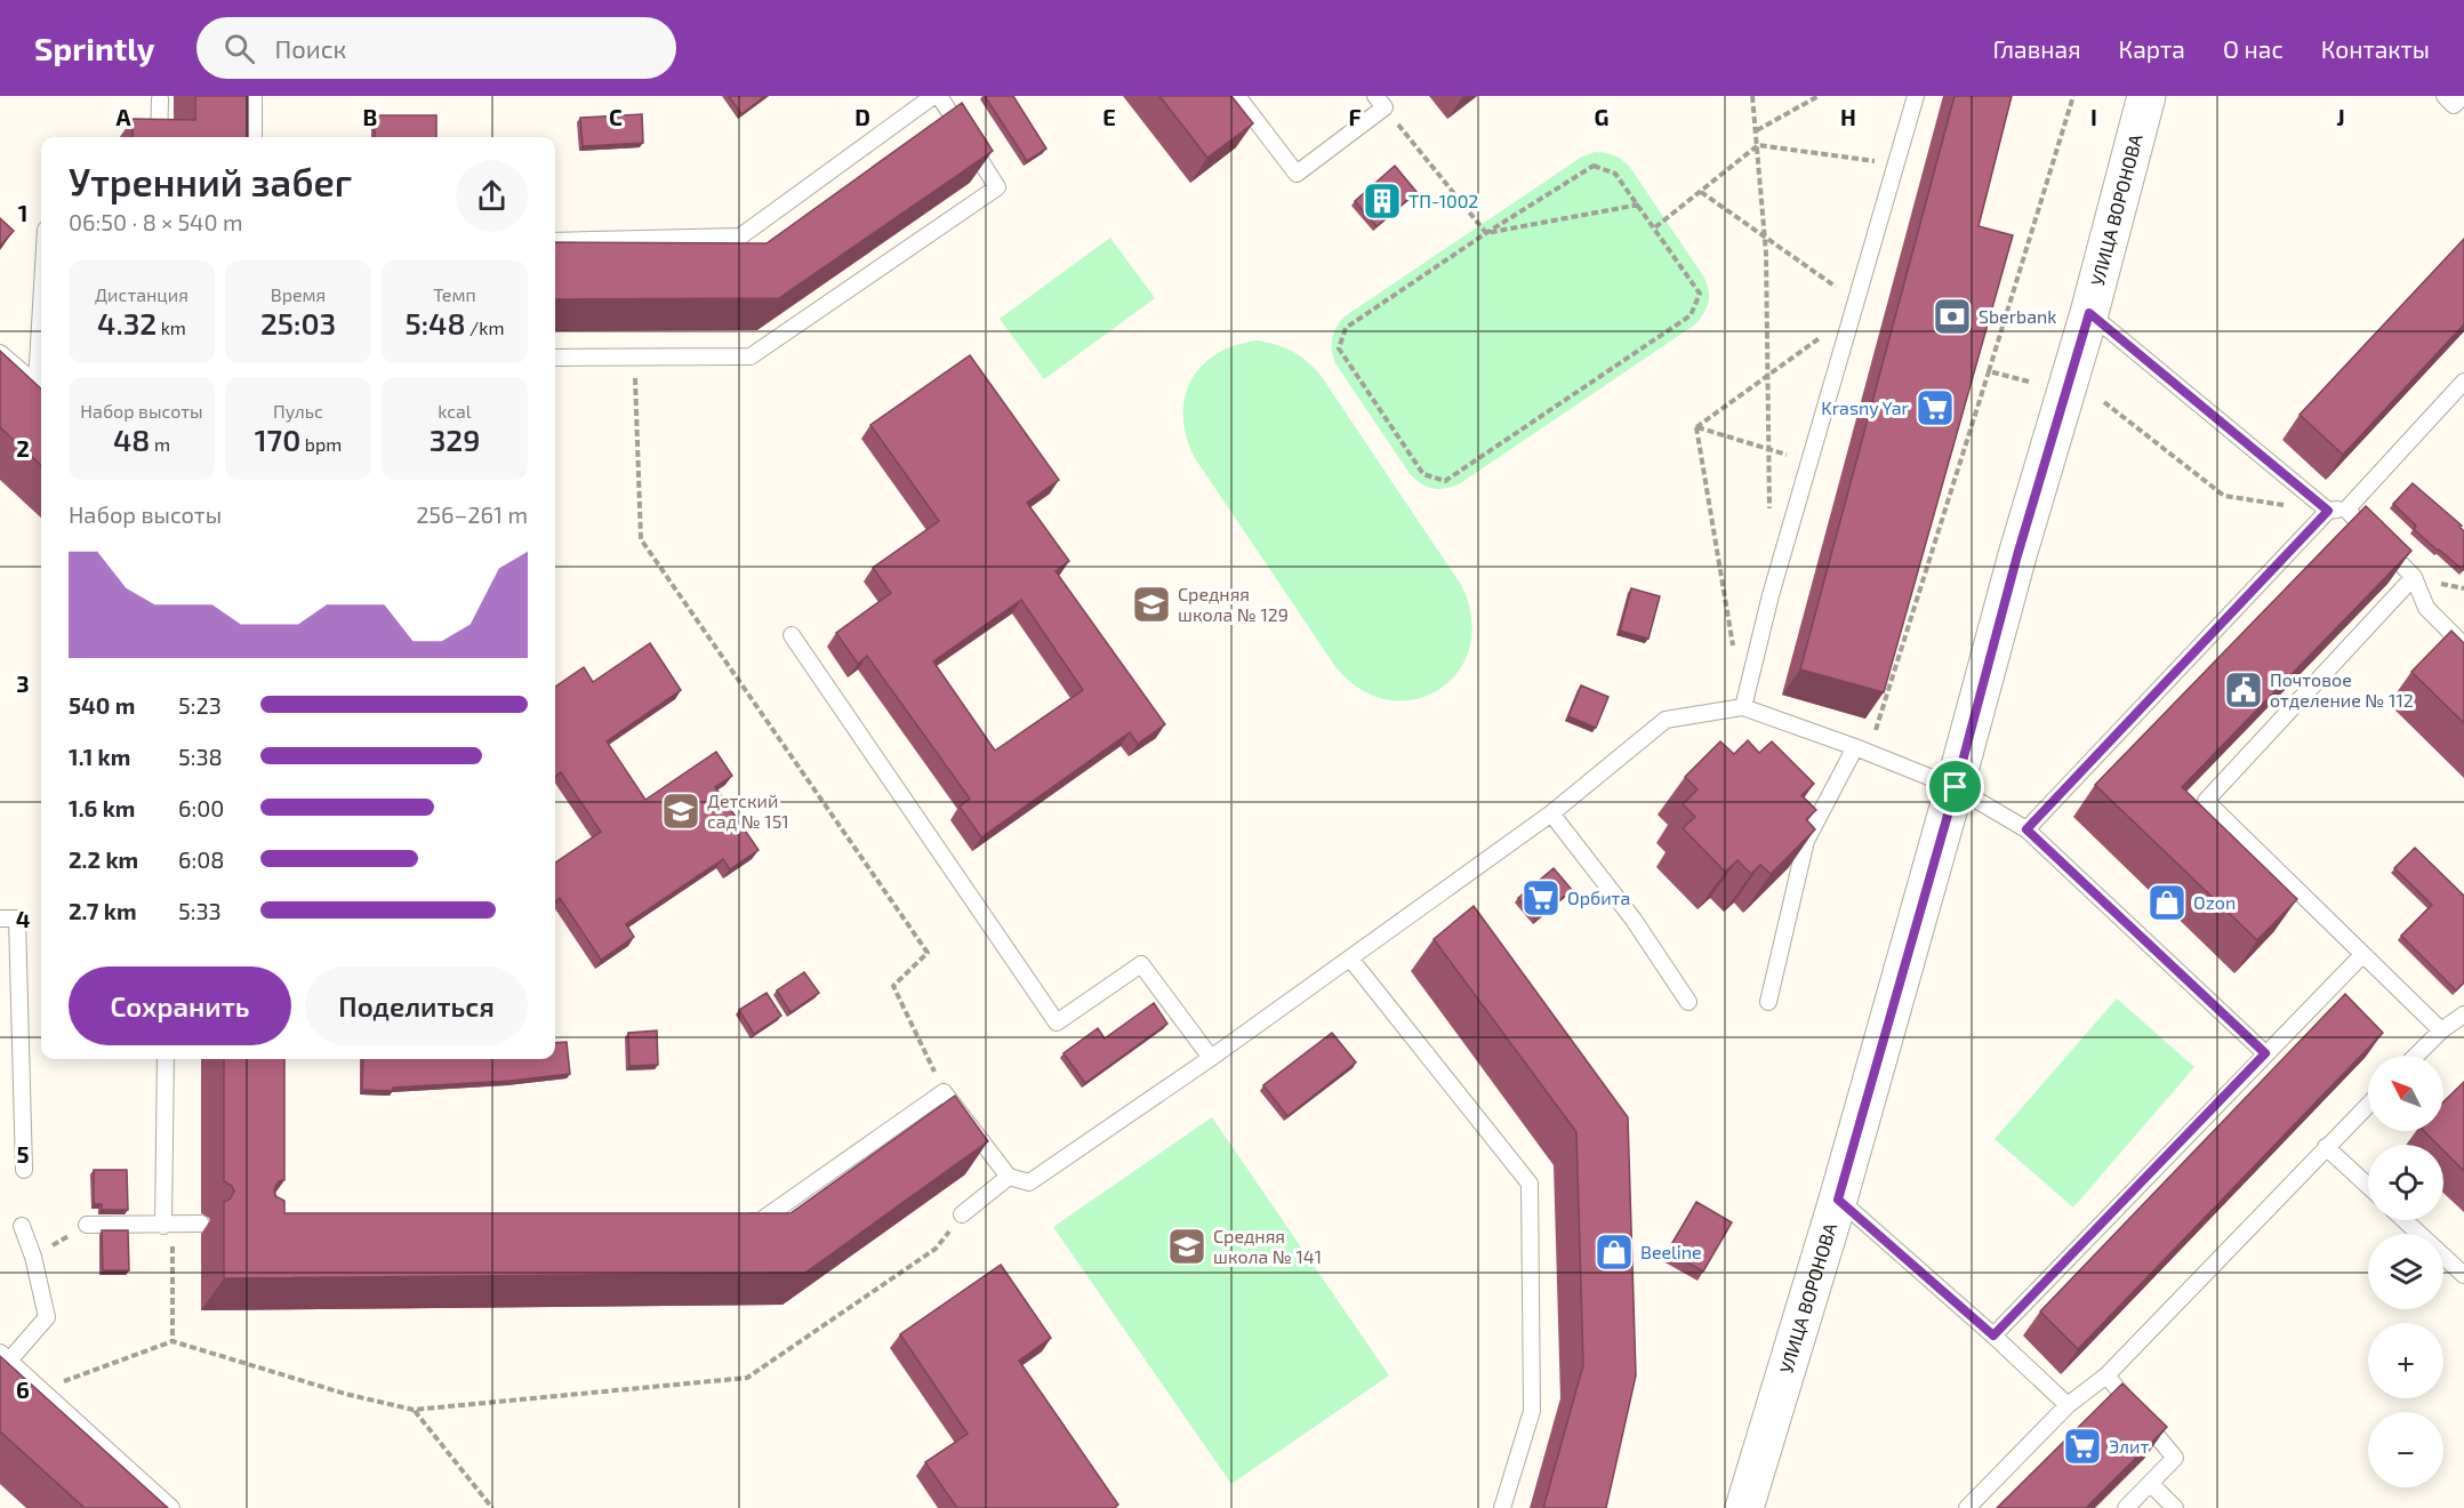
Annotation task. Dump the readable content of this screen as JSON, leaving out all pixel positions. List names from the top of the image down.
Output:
{
  "streets": {
    "main road": ["УЛИЦА ВОРОНОВА"]
  },
  "places": {
    "building": ["ТП-1002"],
    "bank": ["Sberbank"],
    "supermarket": ["Krasny Yar", "Орбита", "Элит"],
    "school or university": ["Средняя школа № 129", "Детский сад № 151", "Средняя школа № 141"],
    "public building": ["Почтовое отделение № 112"],
    "shop": ["Ozon", "Beeline"]
  },
  "north": "top left",
  "page": {
    "header": "Sprintly",
    "search": "Поиск",
    "nav": [
      "Главная",
      "Карта",
      "О нас",
      "Контакты"
    ],
    "heading": ["Утренний забег", "06:50 · 8 × 540 m"],
    "stats": [
      ["Дистанция", "4.32 km"],
      ["Время", "25:03"],
      ["Темп", "5:48 /km"],
      ["Набор высоты", "48 m"],
      ["Пульс", "170 bpm"],
      ["kcal", "329"]
    ],
    "chart": ["Набор высоты", "256–261 m"],
    "list": [
      {
        "name": "540 m",
        "note": "5:23"
      },
      {
        "name": "1.1 km",
        "note": "5:38"
      },
      {
        "name": "1.6 km",
        "note": "6:00"
      },
      {
        "name": "2.2 km",
        "note": "6:08"
      },
      {
        "name": "2.7 km",
        "note": "5:33"
      }
    ],
    "buttons": ["Сохранить", "Поделиться"],
    "map_buttons": ["+", "−"]
  },
  "grid": {
    "columns": [
      "A",
      "B",
      "C",
      "D",
      "E",
      "F",
      "G",
      "H",
      "I",
      "J"
    ],
    "rows": [
      "1",
      "2",
      "3",
      "4",
      "5",
      "6"
    ]
  }
}
